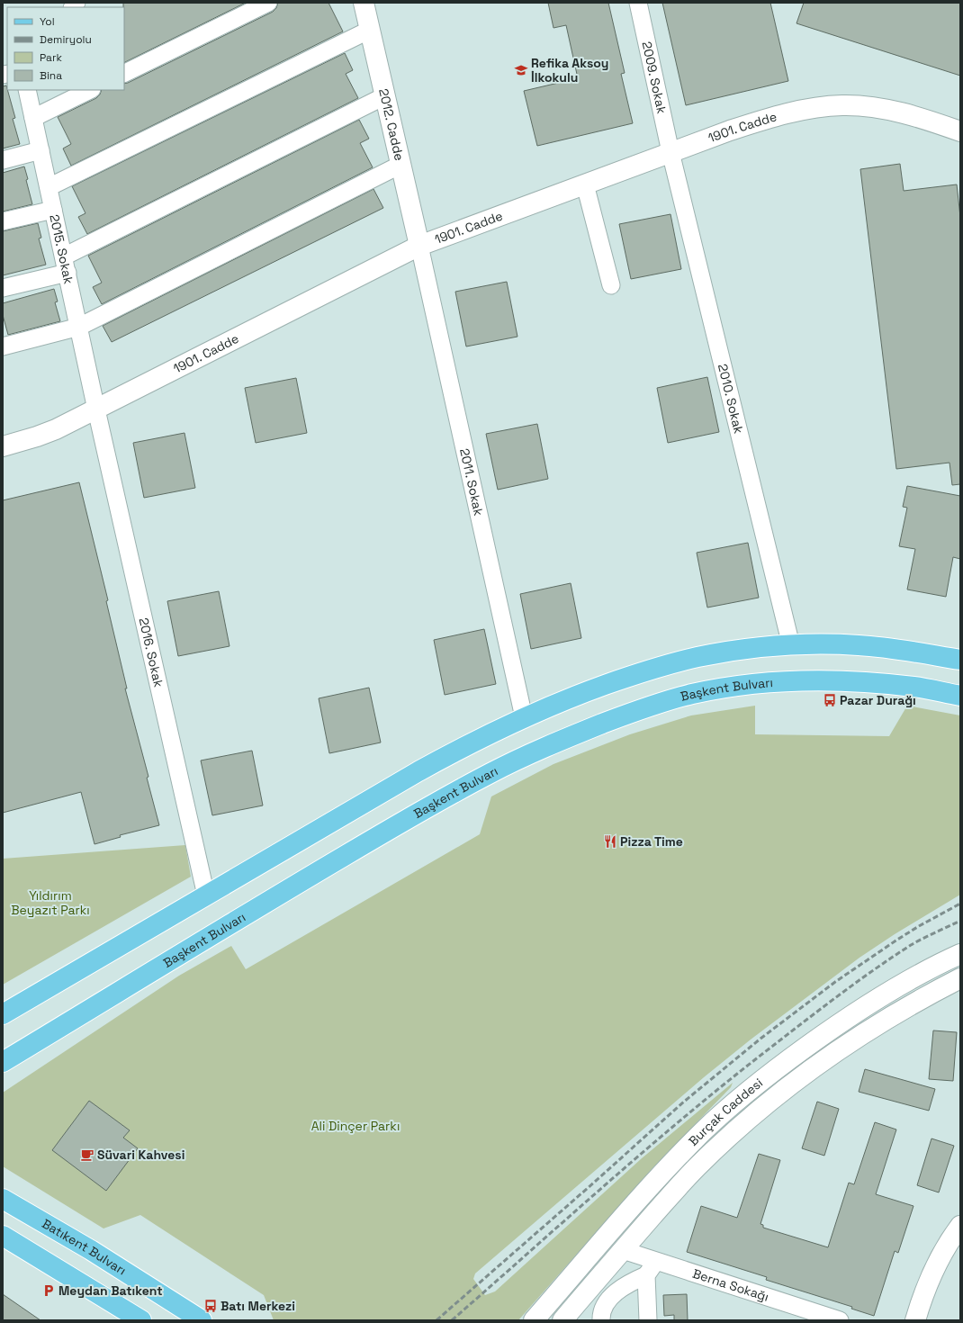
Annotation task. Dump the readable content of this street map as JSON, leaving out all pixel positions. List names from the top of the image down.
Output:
{
  "streets": {
    "main road": ["Başkent Bulvarı", "Batıkent Bulvarı"],
    "street": [
      "2009. Sokak",
      "2012. Cadde",
      "1901. Cadde",
      "2015. Sokak",
      "2010. Sokak",
      "2011. Sokak",
      "2016. Sokak",
      "Burçak Caddesi",
      "Berna Sokağı"
    ]
  },
  "crossings": [
    ["2009. Sokak", "1901. Cadde"],
    ["2009. Sokak", "2010. Sokak"],
    ["2012. Cadde", "1901. Cadde"],
    ["2012. Cadde", "2011. Sokak"],
    ["1901. Cadde", "2015. Sokak"],
    ["1901. Cadde", "2010. Sokak"],
    ["1901. Cadde", "2011. Sokak"],
    ["1901. Cadde", "2016. Sokak"],
    ["2015. Sokak", "2016. Sokak"],
    ["Burçak Caddesi", "Berna Sokağı"]
  ],
  "parks": ["Yıldırım Beyazıt Parkı", "Ali Dinçer Parkı"],
  "places": {
    "school or university": ["Refika Aksoy İlkokulu"],
    "bus stop": ["Pazar Durağı", "Batı Merkezi"],
    "restaurant": ["Pizza Time"],
    "cafe": ["Süvari Kahvesi"],
    "parking": ["Meydan Batıkent"]
  },
  "legend": [
    "Yol",
    "Demiryolu",
    "Park",
    "Bina"
  ]
}
